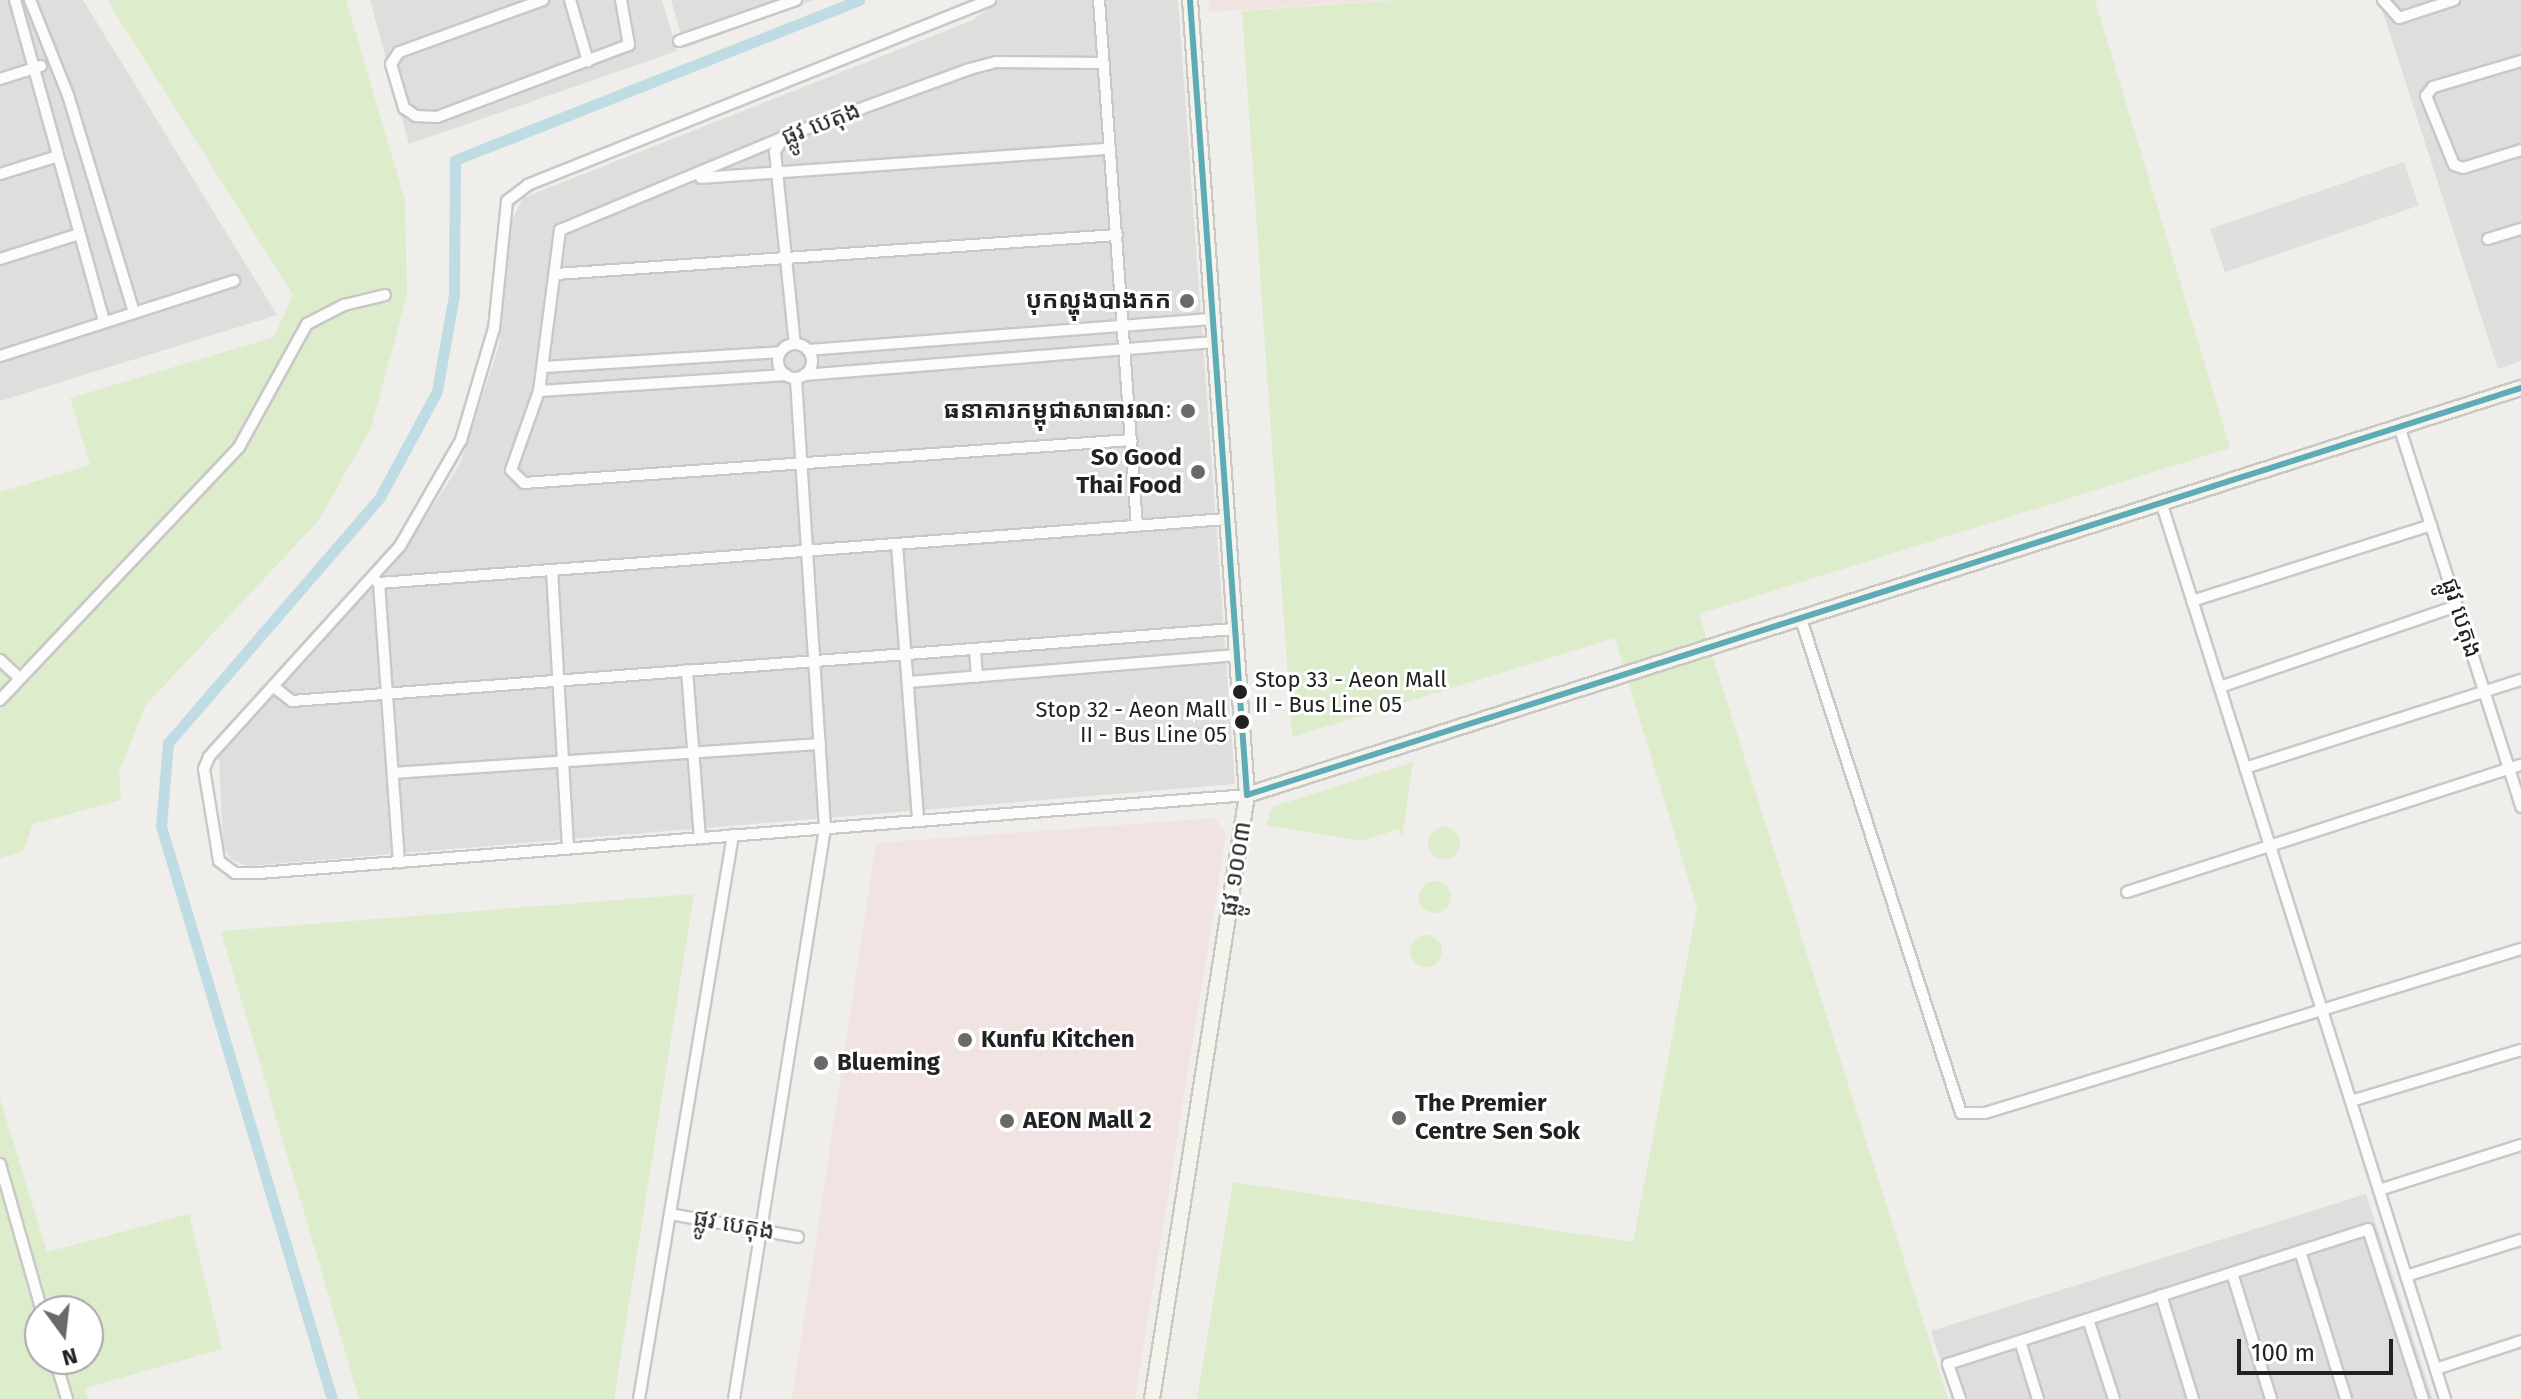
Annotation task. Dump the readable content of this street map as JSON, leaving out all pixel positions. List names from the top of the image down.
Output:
{
  "streets": {
    "main road": ["ផ្លូវ ១០០៣"],
    "street": ["ផ្លូវ បេតុង"]
  },
  "places": [
    "បុកល្ហុងបាងកក",
    "ធនាគារកម្ពុជាសាធារណៈ",
    "So Good Thai Food",
    "Stop 33 - Aeon Mall II - Bus Line 05",
    "Stop 32 - Aeon Mall II - Bus Line 05",
    "Kunfu Kitchen",
    "Blueming",
    "The Premier Centre Sen Sok",
    "AEON Mall 2"
  ],
  "scale_bar": "100 m",
  "north": "bottom"
}
